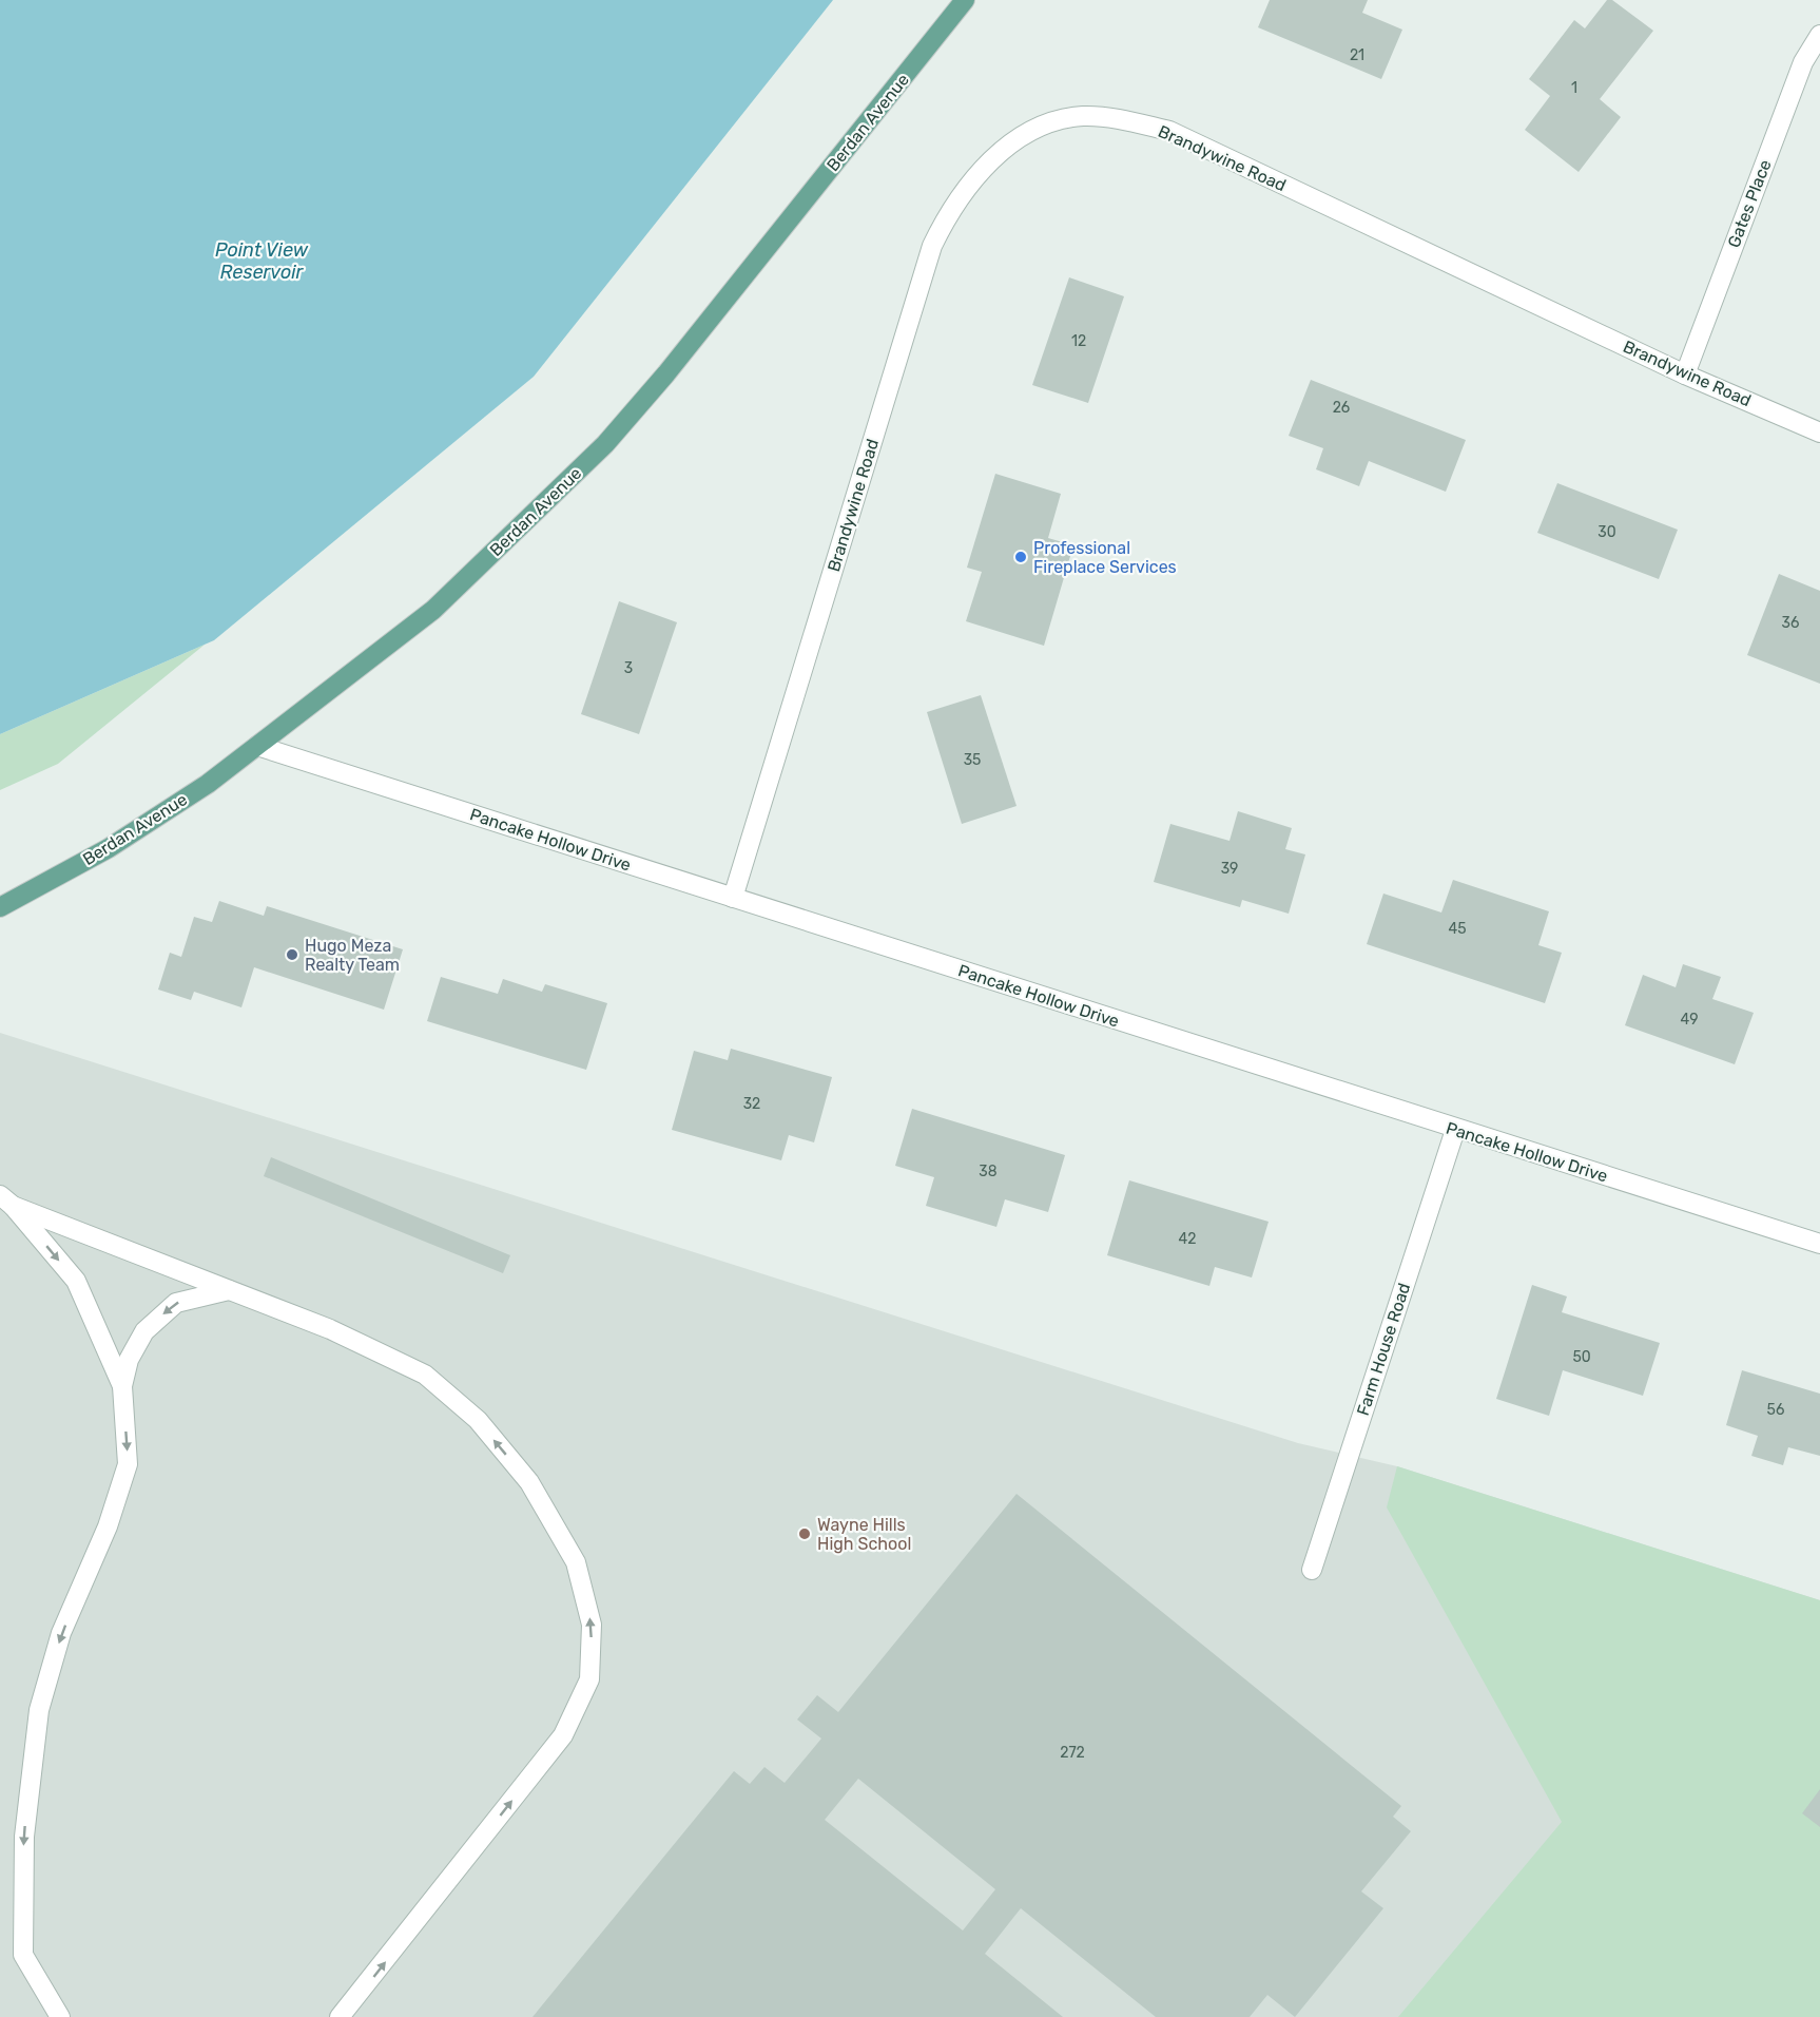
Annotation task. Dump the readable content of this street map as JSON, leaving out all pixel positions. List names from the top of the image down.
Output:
{
  "streets": {
    "main road": ["Berdan Avenue"],
    "street": [
      "Brandywine Road",
      "Gates Place",
      "Pancake Hollow Drive",
      "Farm House Road"
    ]
  },
  "crossings": [
    ["Berdan Avenue", "Pancake Hollow Drive"],
    ["Brandywine Road", "Gates Place"],
    ["Brandywine Road", "Pancake Hollow Drive"],
    ["Pancake Hollow Drive", "Farm House Road"]
  ],
  "water": ["Point View Reservoir"],
  "places": ["Professional Fireplace Services", "Hugo Meza Realty Team", "Wayne Hills High School"],
  "house_numbers": [
    "21",
    "1",
    "12",
    "26",
    "30",
    "36",
    "3",
    "35",
    "39",
    "45",
    "49",
    "32",
    "38",
    "42",
    "50",
    "56",
    "272"
  ]
}
